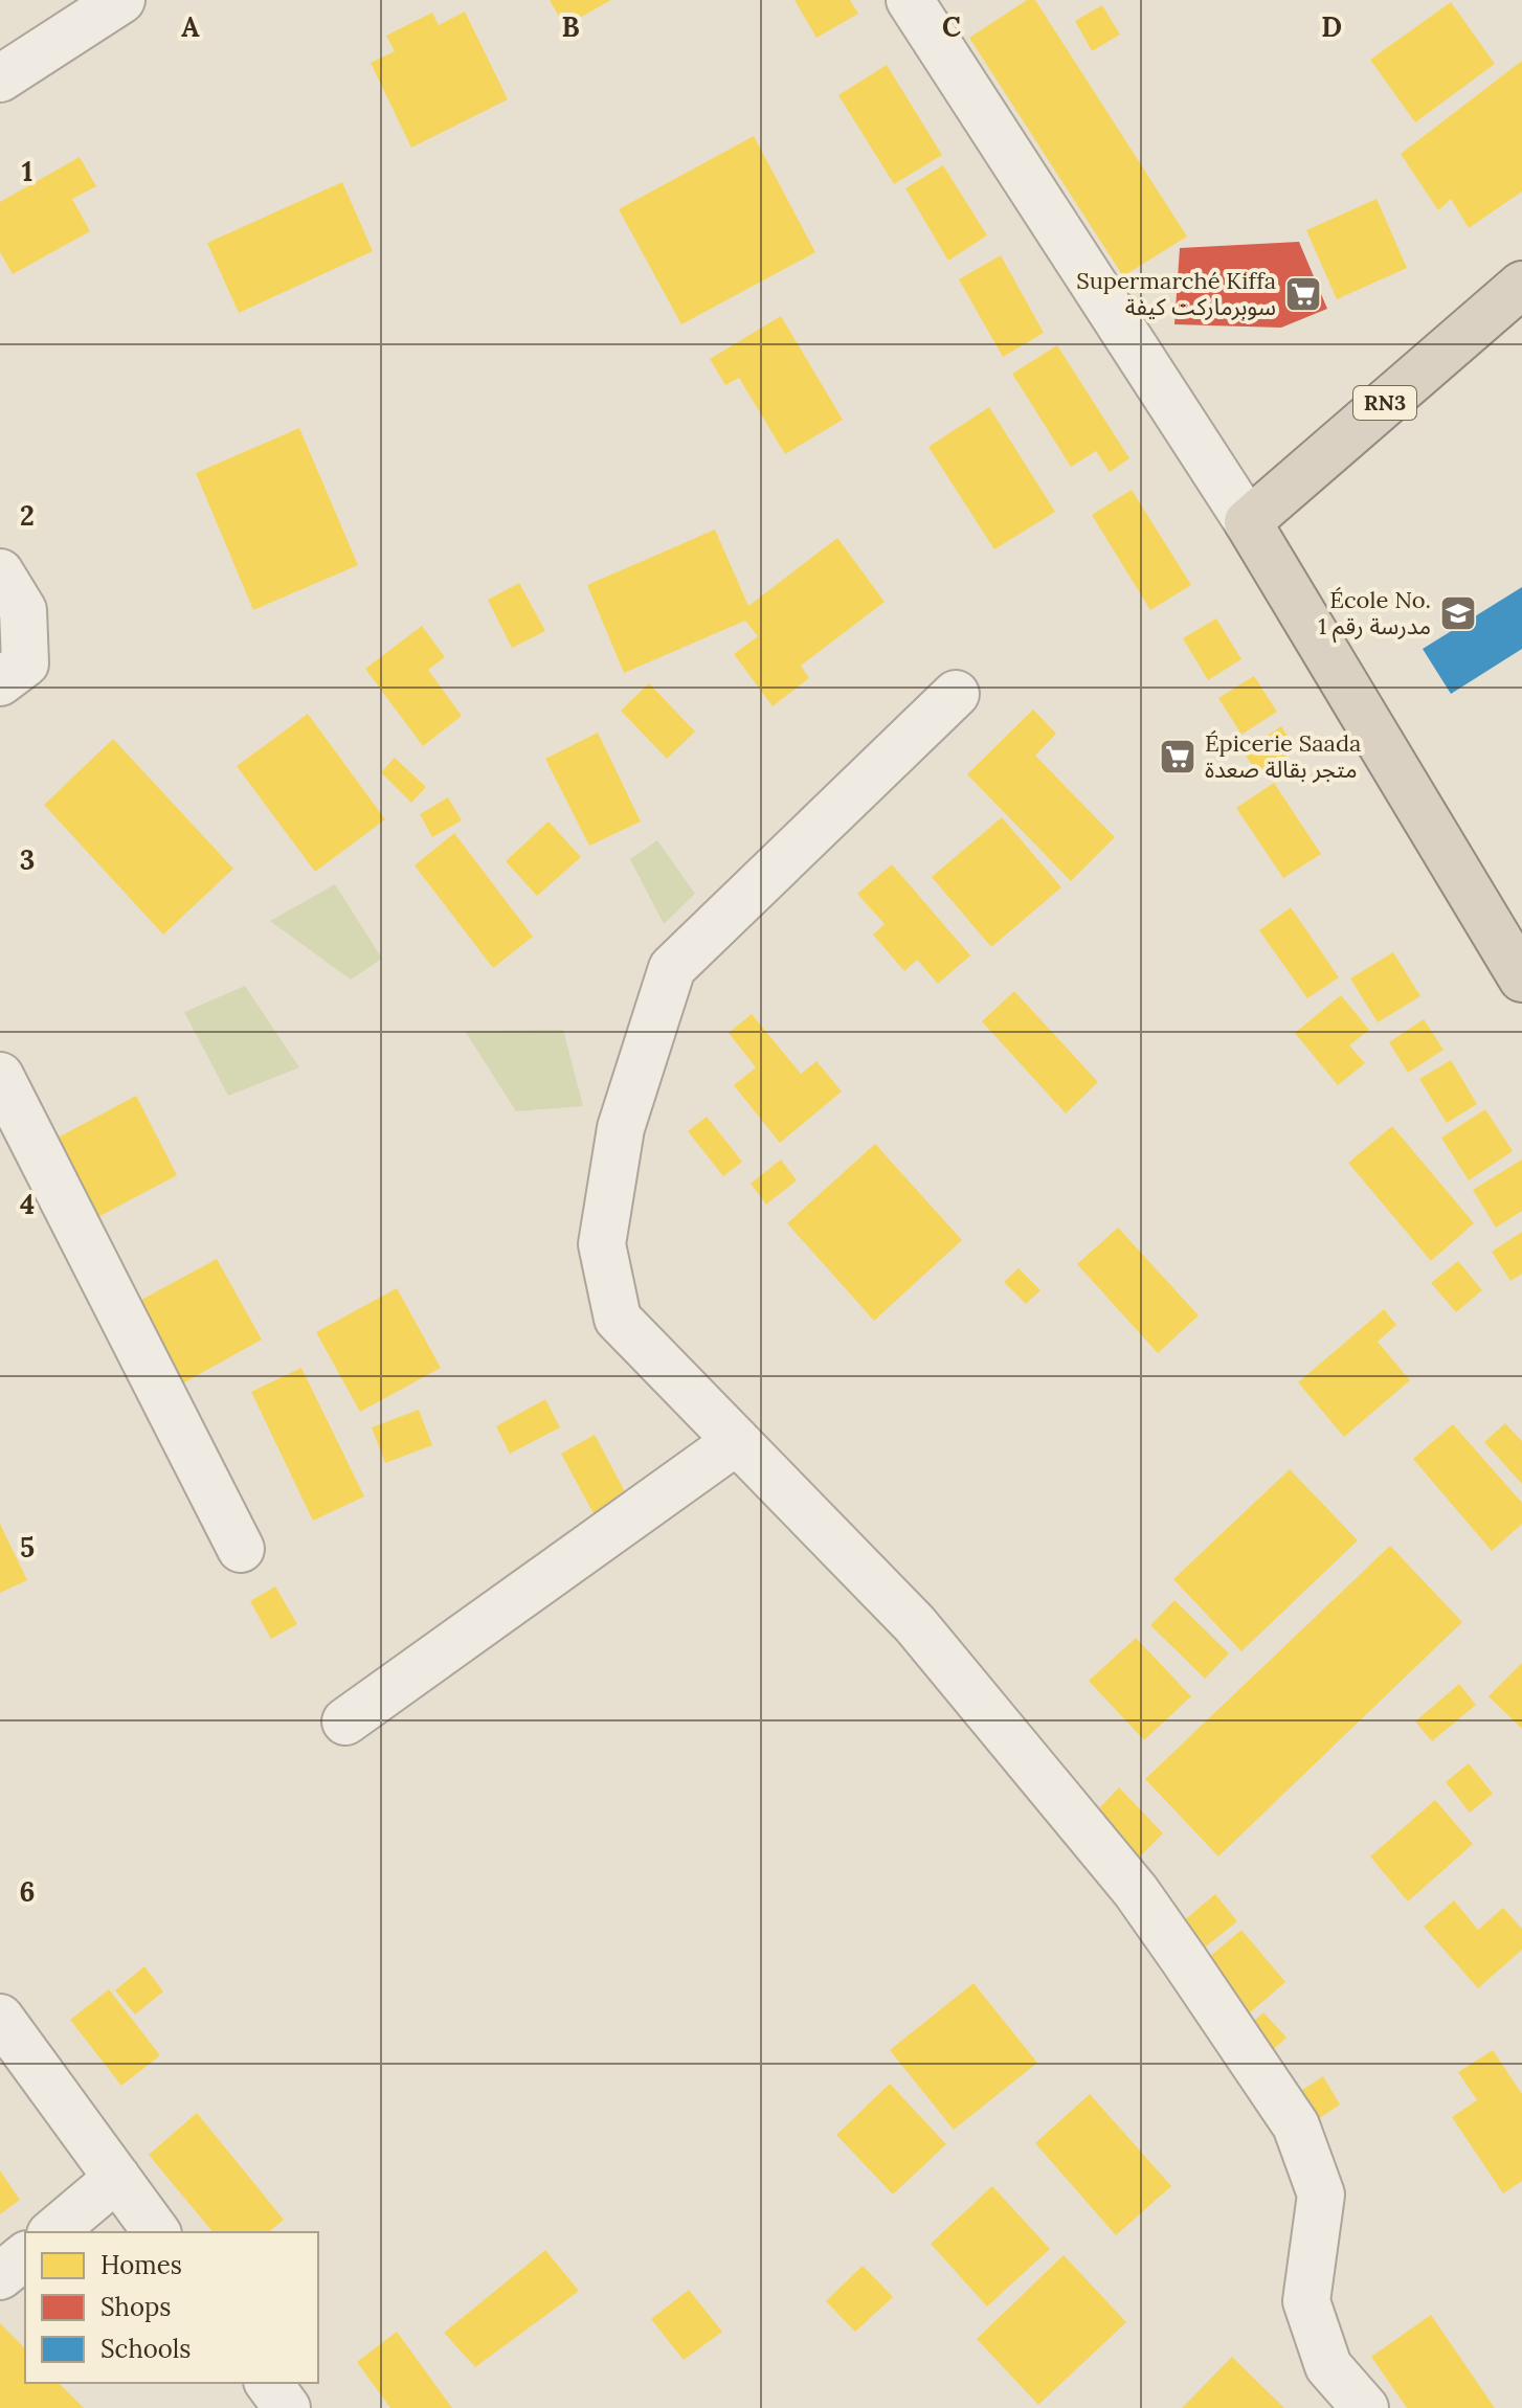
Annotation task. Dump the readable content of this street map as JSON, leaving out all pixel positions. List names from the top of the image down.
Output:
{
  "streets": {
    "highway": ["RN3"]
  },
  "places": {
    "supermarket": ["Supermarché Kiffa سوبرماركت كيفة", "Épicerie Saada متجر بقالة صعدة"],
    "school or university": ["École No. 1 مدرسة رقم"]
  },
  "legend": ["Homes", "Shops", "Schools"],
  "grid": {
    "columns": [
      "A",
      "B",
      "C",
      "D"
    ],
    "rows": [
      "1",
      "2",
      "3",
      "4",
      "5",
      "6"
    ]
  }
}
